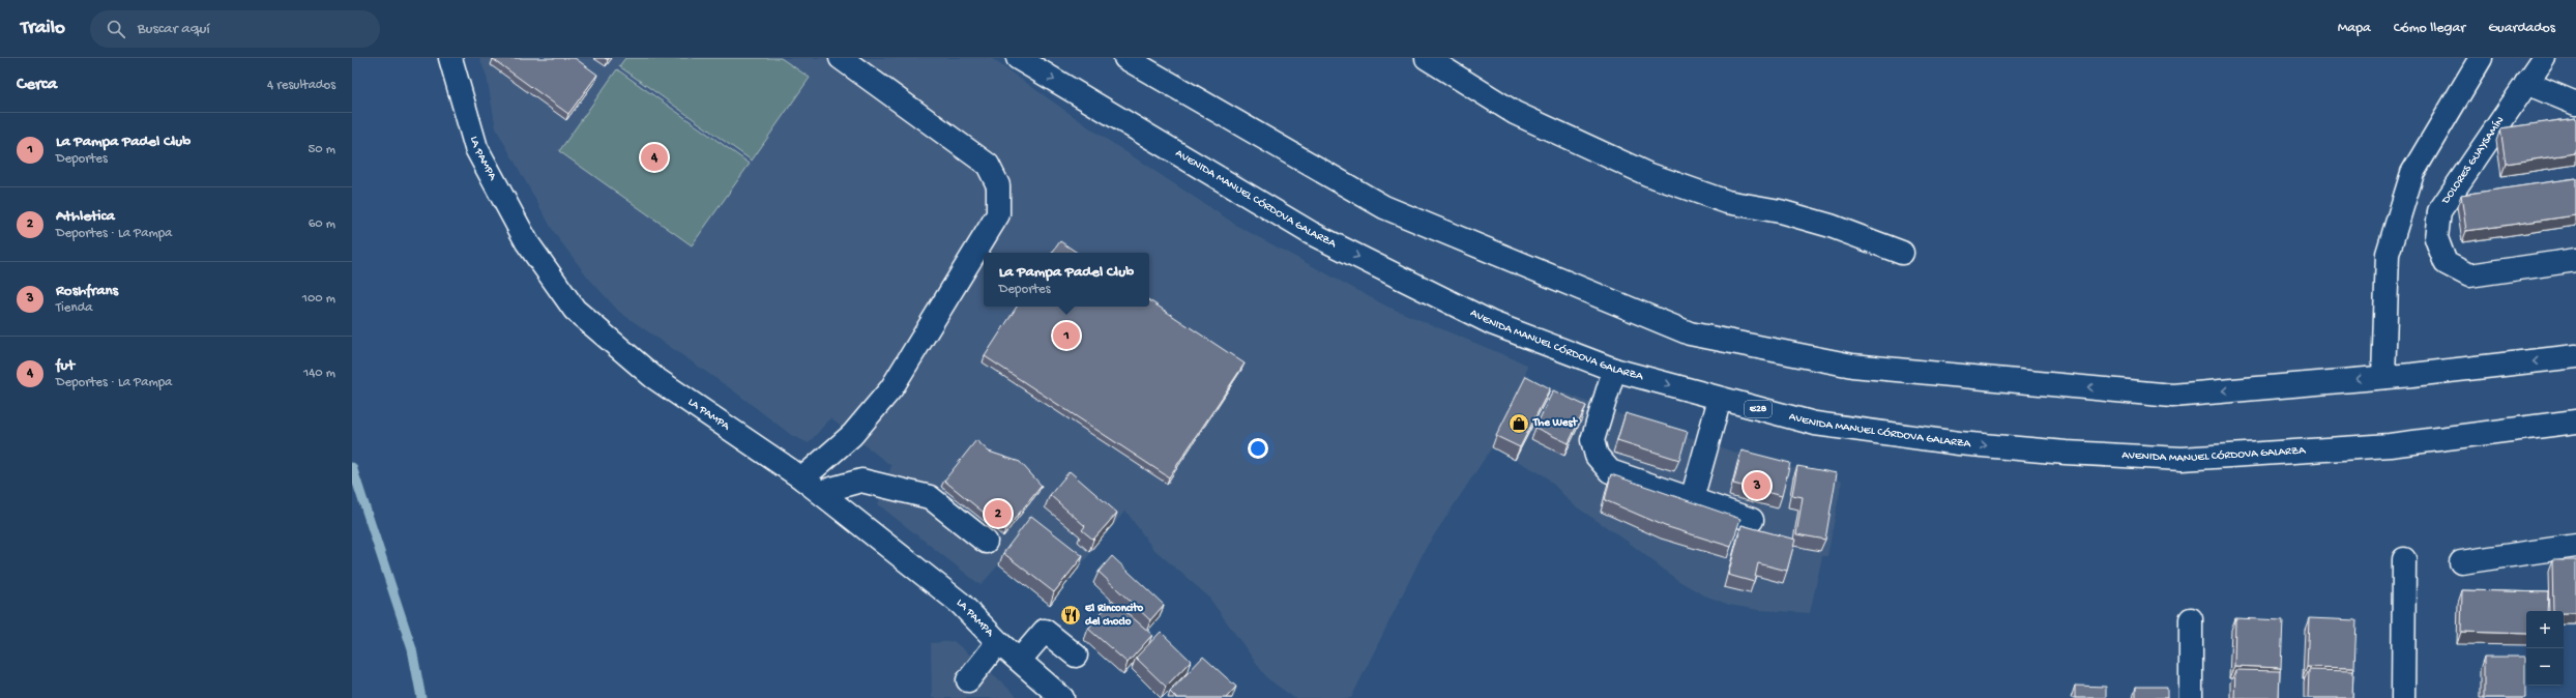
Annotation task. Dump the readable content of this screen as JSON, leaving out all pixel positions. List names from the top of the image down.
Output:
{
  "streets": {
    "main road": [
      "LA PAMPA",
      "DOLORES GUAYSAMÍN",
      "AVENIDA MANUEL CÓRDOVA GALARZA",
      "E28"
    ]
  },
  "places": {
    "shop": ["The West"],
    "restaurant": ["El Rinconcito del choclo"]
  },
  "page": {
    "header": "Trailo",
    "search": "Buscar aquí",
    "nav": ["Mapa", "Cómo llegar", "Guardados"],
    "heading": ["Cerca", "4 resultados"],
    "list": [
      {
        "mark": "1",
        "name": "La Pampa Padel Club",
        "note": "Deportes",
        "value": "50 m"
      },
      {
        "mark": "2",
        "name": "Athletica",
        "note": "Deportes · La Pampa",
        "value": "60 m"
      },
      {
        "mark": "3",
        "name": "Roshfrans",
        "note": "Tienda",
        "value": "100 m"
      },
      {
        "mark": "4",
        "name": "fut",
        "note": "Deportes · La Pampa",
        "value": "140 m"
      }
    ],
    "pins": [
      "4",
      "1",
      "3",
      "2"
    ],
    "popup": ["La Pampa Padel Club", "Deportes"],
    "map_buttons": ["+", "−"]
  }
}
